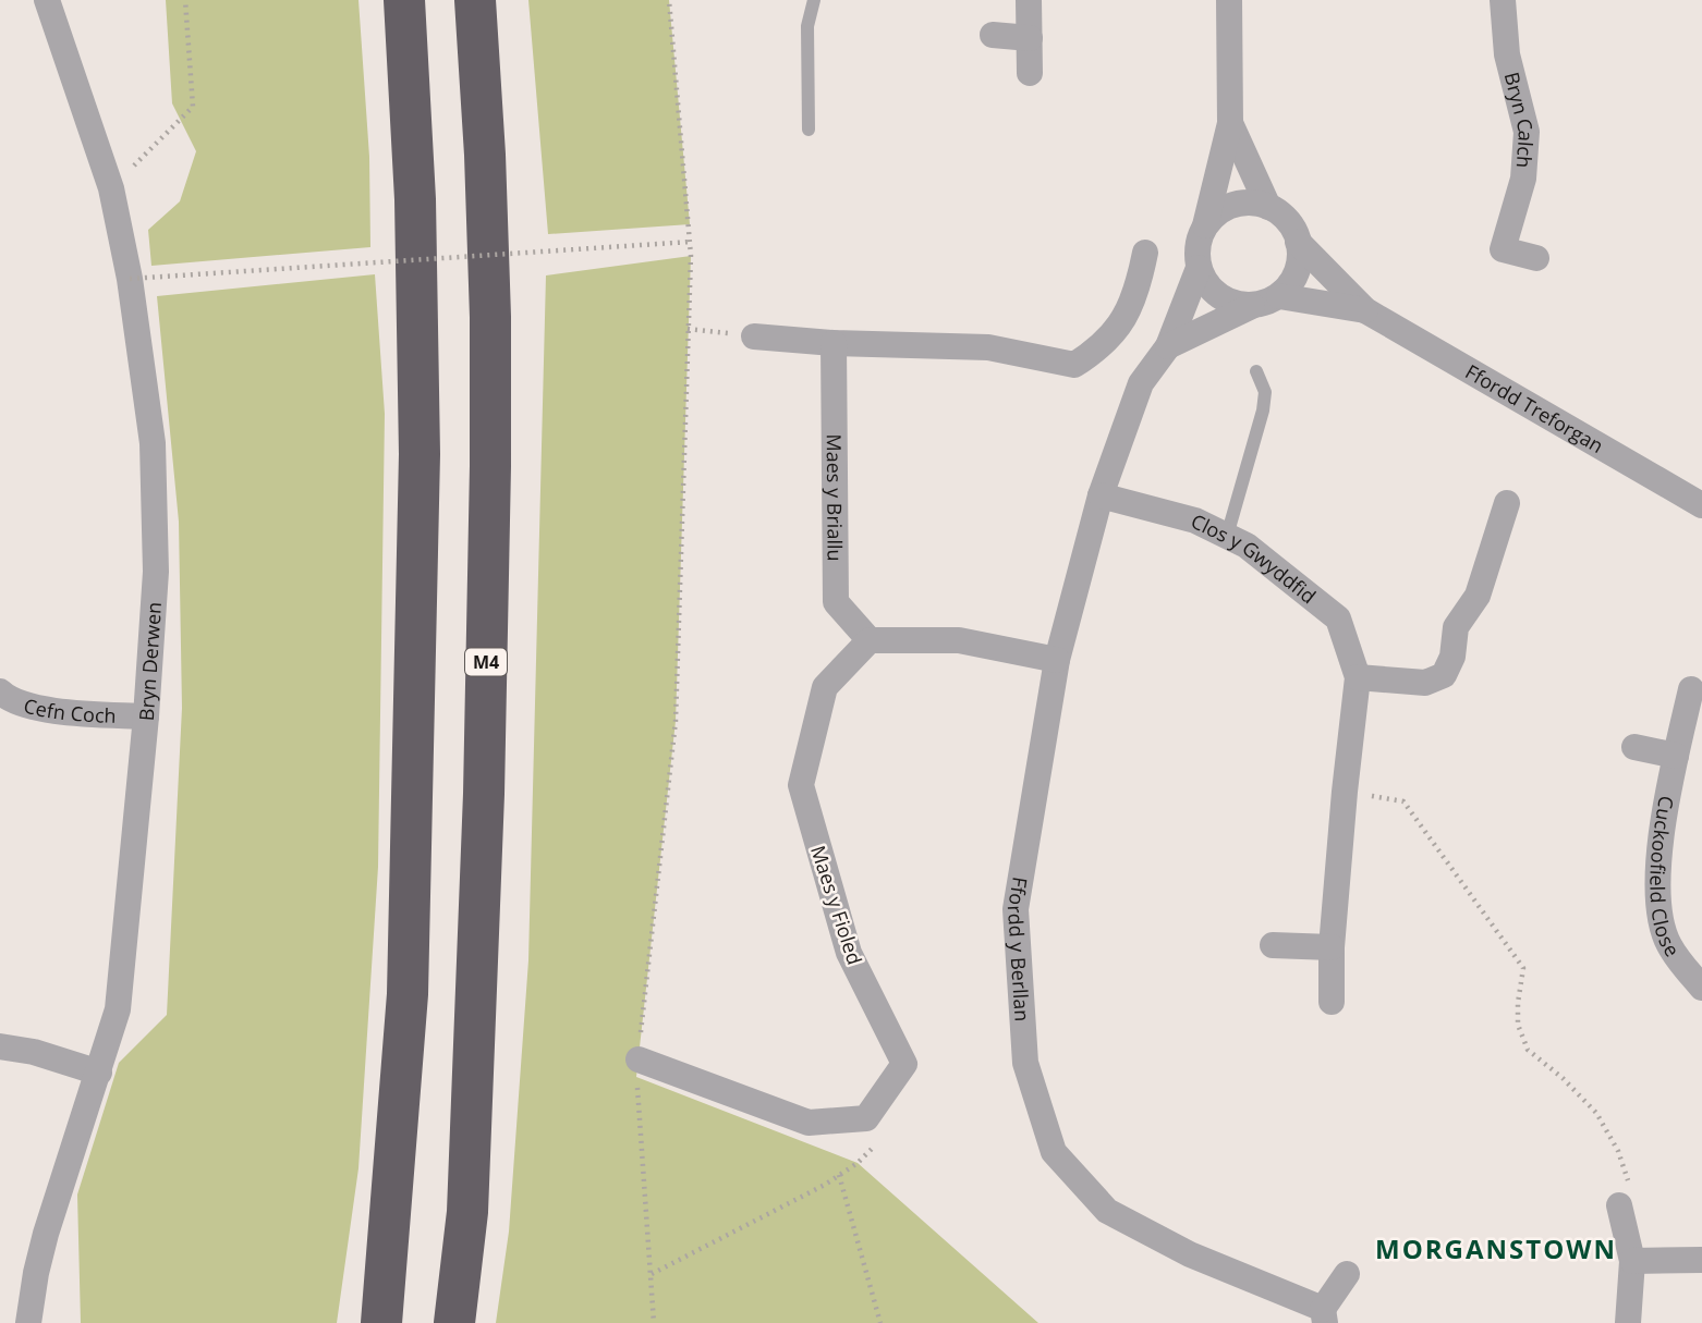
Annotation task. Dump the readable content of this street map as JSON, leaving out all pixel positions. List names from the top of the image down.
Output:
{
  "streets": {
    "highway": ["M4"],
    "street": [
      "Bryn Calch",
      "Ffordd Treforgan",
      "Maes y Briallu",
      "Clos y Gwyddfid",
      "Bryn Derwen",
      "Cefn Coch",
      "Cuckoofield Close",
      "Maes y Fioled",
      "Ffordd y Berllan"
    ]
  },
  "crossings": [
    ["Ffordd Treforgan", "Ffordd y Berllan"],
    ["Maes y Briallu", "Maes y Fioled"],
    ["Clos y Gwyddfid", "Ffordd y Berllan"],
    ["Bryn Derwen", "Cefn Coch"]
  ],
  "districts": ["MORGANSTOWN"]
}
